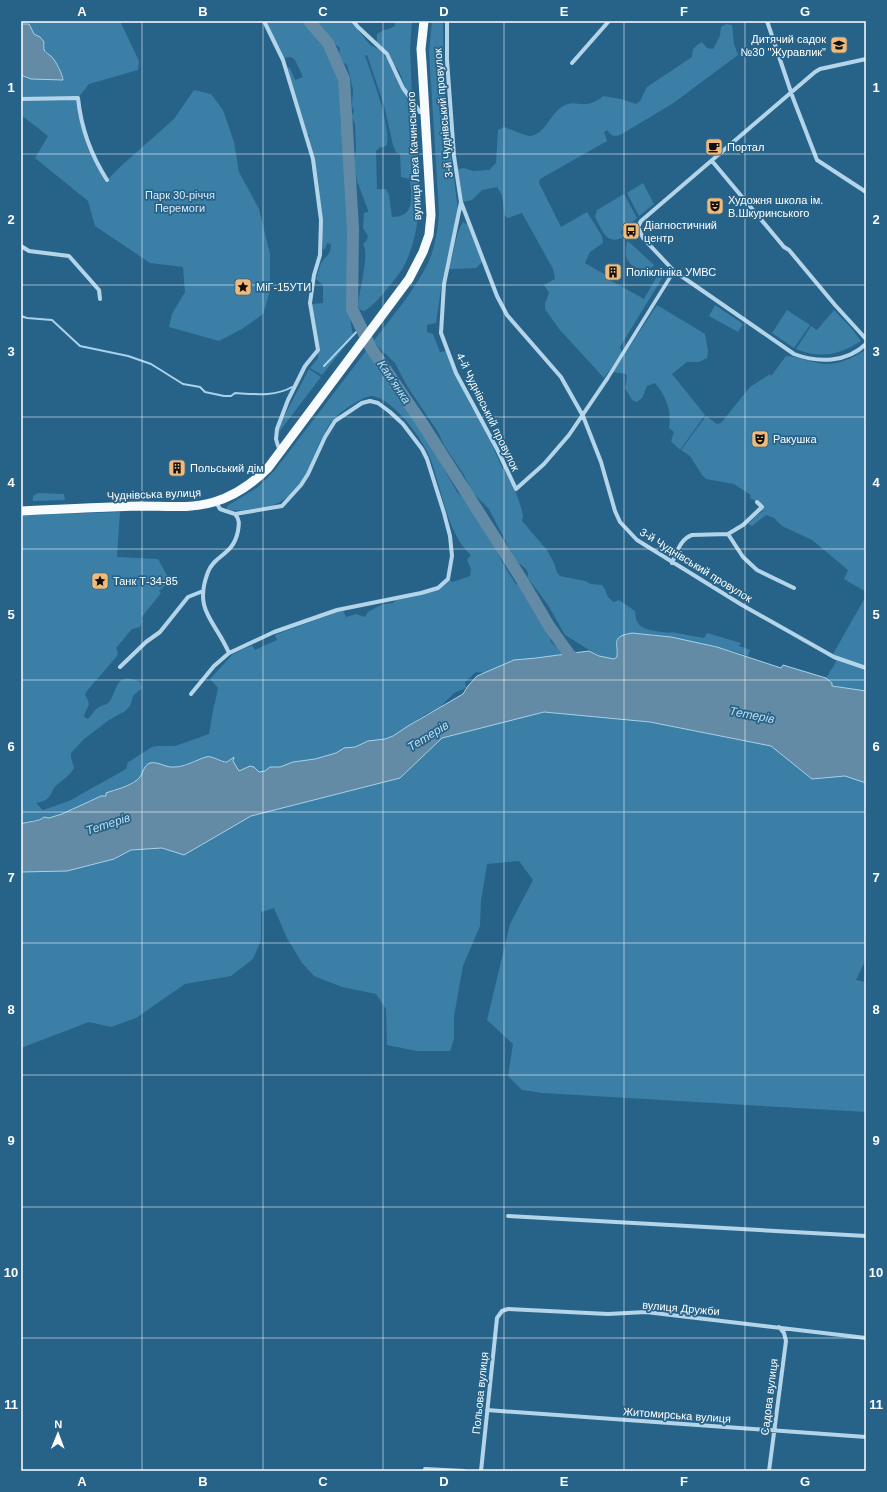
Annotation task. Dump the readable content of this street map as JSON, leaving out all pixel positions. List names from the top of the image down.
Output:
{
  "streets": {
    "main road": ["вулиця Леха Качинського", "Чуднівська вулиця"],
    "street": [
      "3-й Чуднівський провулок",
      "4-й Чуднівський провулок",
      "вулиця Дружби",
      "Польова вулиця",
      "Садова вулиця",
      "Житомирська вулиця"
    ]
  },
  "crossings": [
    ["3-й Чуднівський провулок", "4-й Чуднівський провулок"],
    ["вулиця Дружби", "Польова вулиця"],
    ["вулиця Дружби", "Садова вулиця"],
    ["Польова вулиця", "Житомирська вулиця"],
    ["Садова вулиця", "Житомирська вулиця"]
  ],
  "water": ["Кам'янка", "Тетерів"],
  "parks": ["Парк 30-річчя Перемоги"],
  "places": {
    "school or university": ["Дитячий садок №30 \"Журавлик\""],
    "cafe": ["Портал"],
    "theatre": ["Художня школа ім. В.Шкуринського", "Ракушка"],
    "bus stop": ["Діагностичний центр"],
    "building": ["Поліклініка УМВС", "Польський дім"],
    "place": ["МіГ-15УТИ", "Танк Т-34-85"]
  },
  "north": "top",
  "grid": {
    "columns": [
      "A",
      "B",
      "C",
      "D",
      "E",
      "F",
      "G"
    ],
    "rows": [
      "1",
      "2",
      "3",
      "4",
      "5",
      "6",
      "7",
      "8",
      "9",
      "10",
      "11"
    ]
  }
}
